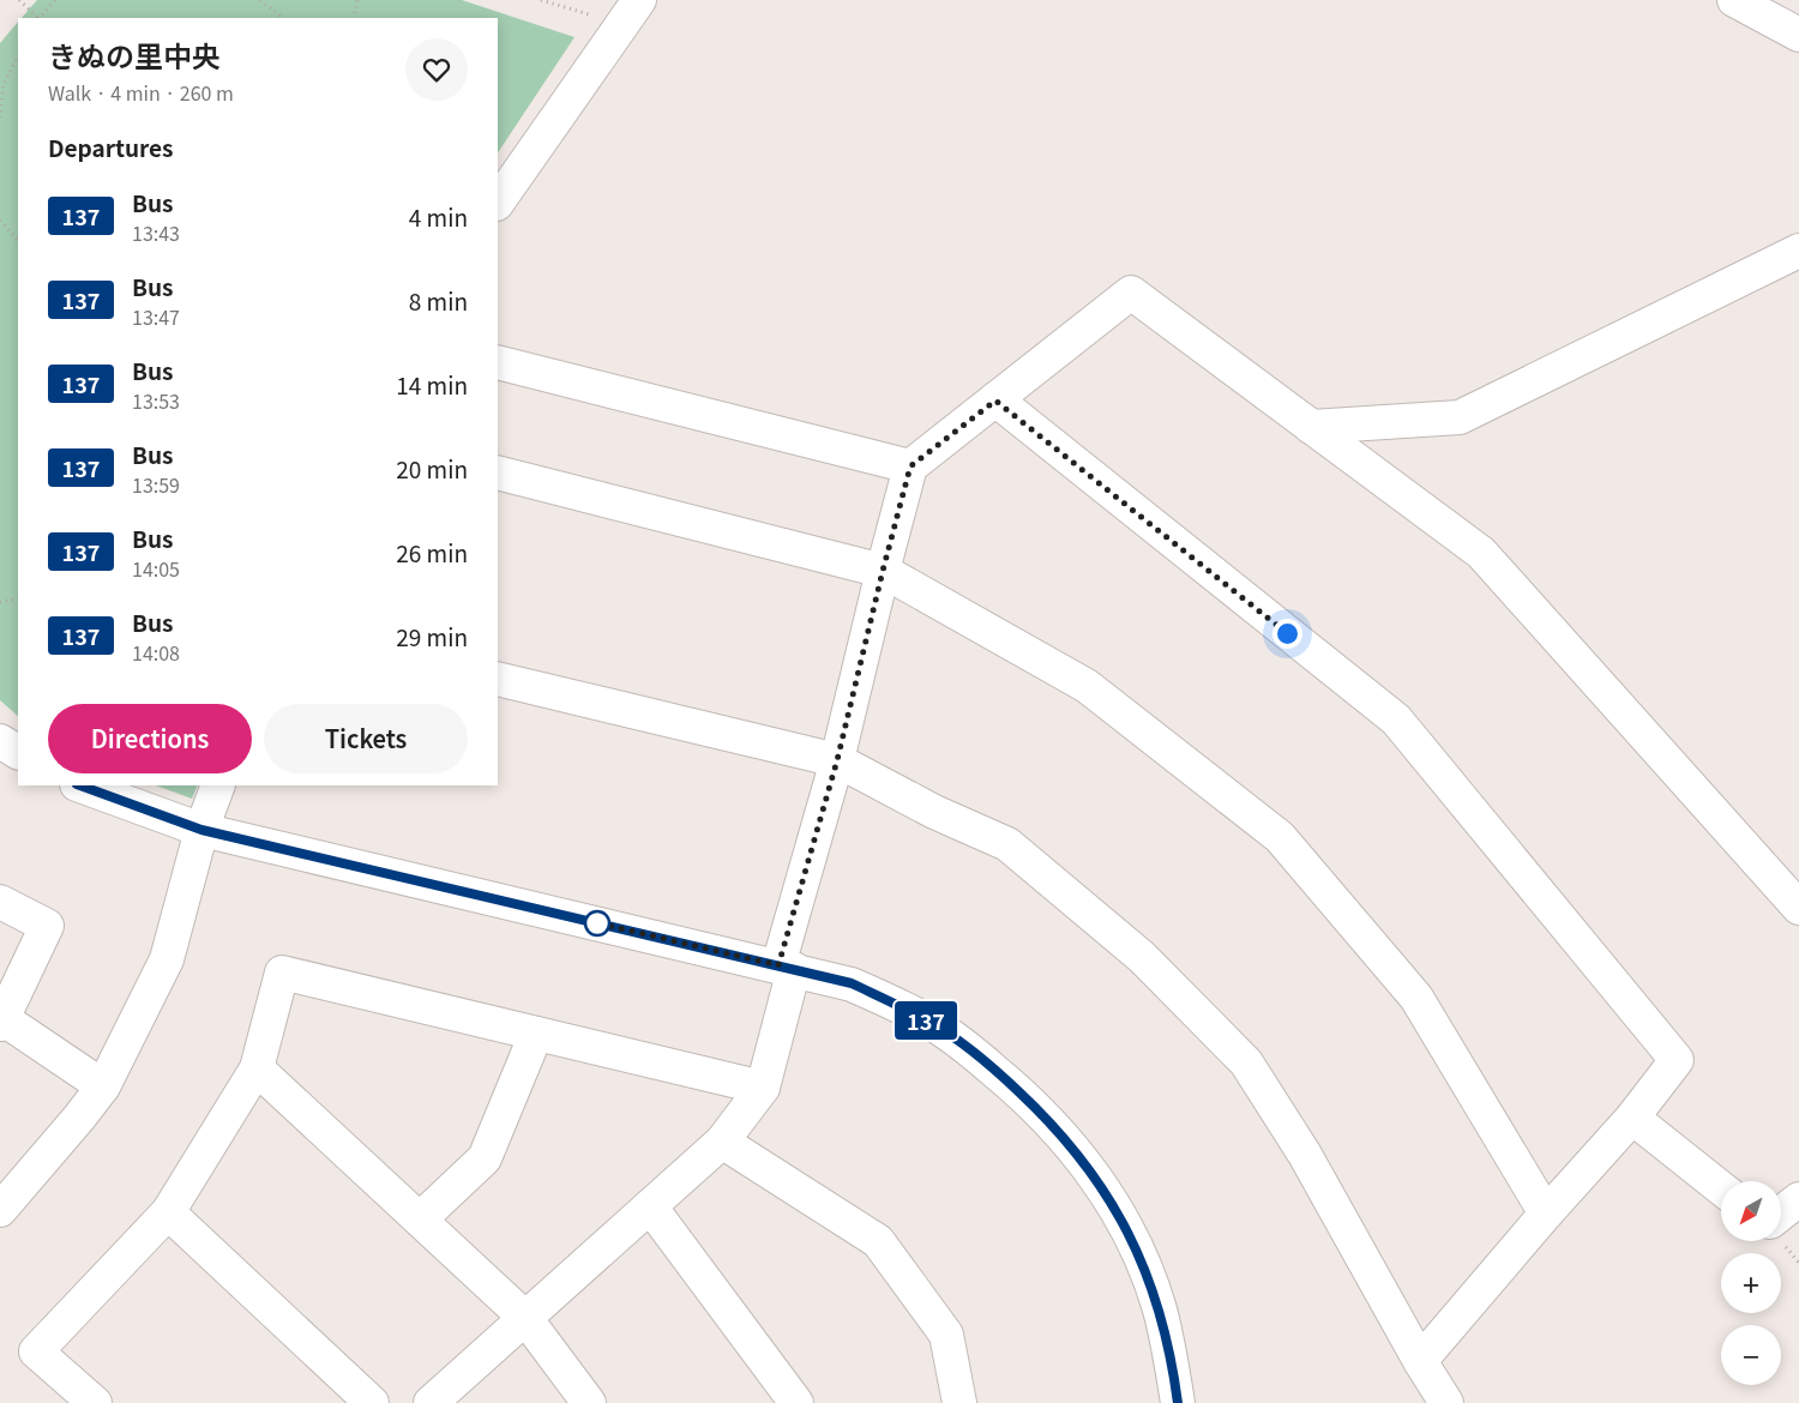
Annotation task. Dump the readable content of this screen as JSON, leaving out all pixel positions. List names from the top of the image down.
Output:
{
  "lines": ["bus line 137"],
  "north": "bottom left",
  "page": {
    "on_map": "137",
    "heading": [
      ["きぬの里中央", "Walk · 4 min · 260 m"],
      "Departures"
    ],
    "list": [
      {
        "mark": "137",
        "name": "Bus",
        "note": "13:43",
        "value": "4 min"
      },
      {
        "mark": "137",
        "name": "Bus",
        "note": "13:47",
        "value": "8 min"
      },
      {
        "mark": "137",
        "name": "Bus",
        "note": "13:53",
        "value": "14 min"
      },
      {
        "mark": "137",
        "name": "Bus",
        "note": "13:59",
        "value": "20 min"
      },
      {
        "mark": "137",
        "name": "Bus",
        "note": "14:05",
        "value": "26 min"
      },
      {
        "mark": "137",
        "name": "Bus",
        "note": "14:08",
        "value": "29 min"
      }
    ],
    "buttons": ["Directions", "Tickets"],
    "map_buttons": ["+", "−"]
  }
}
